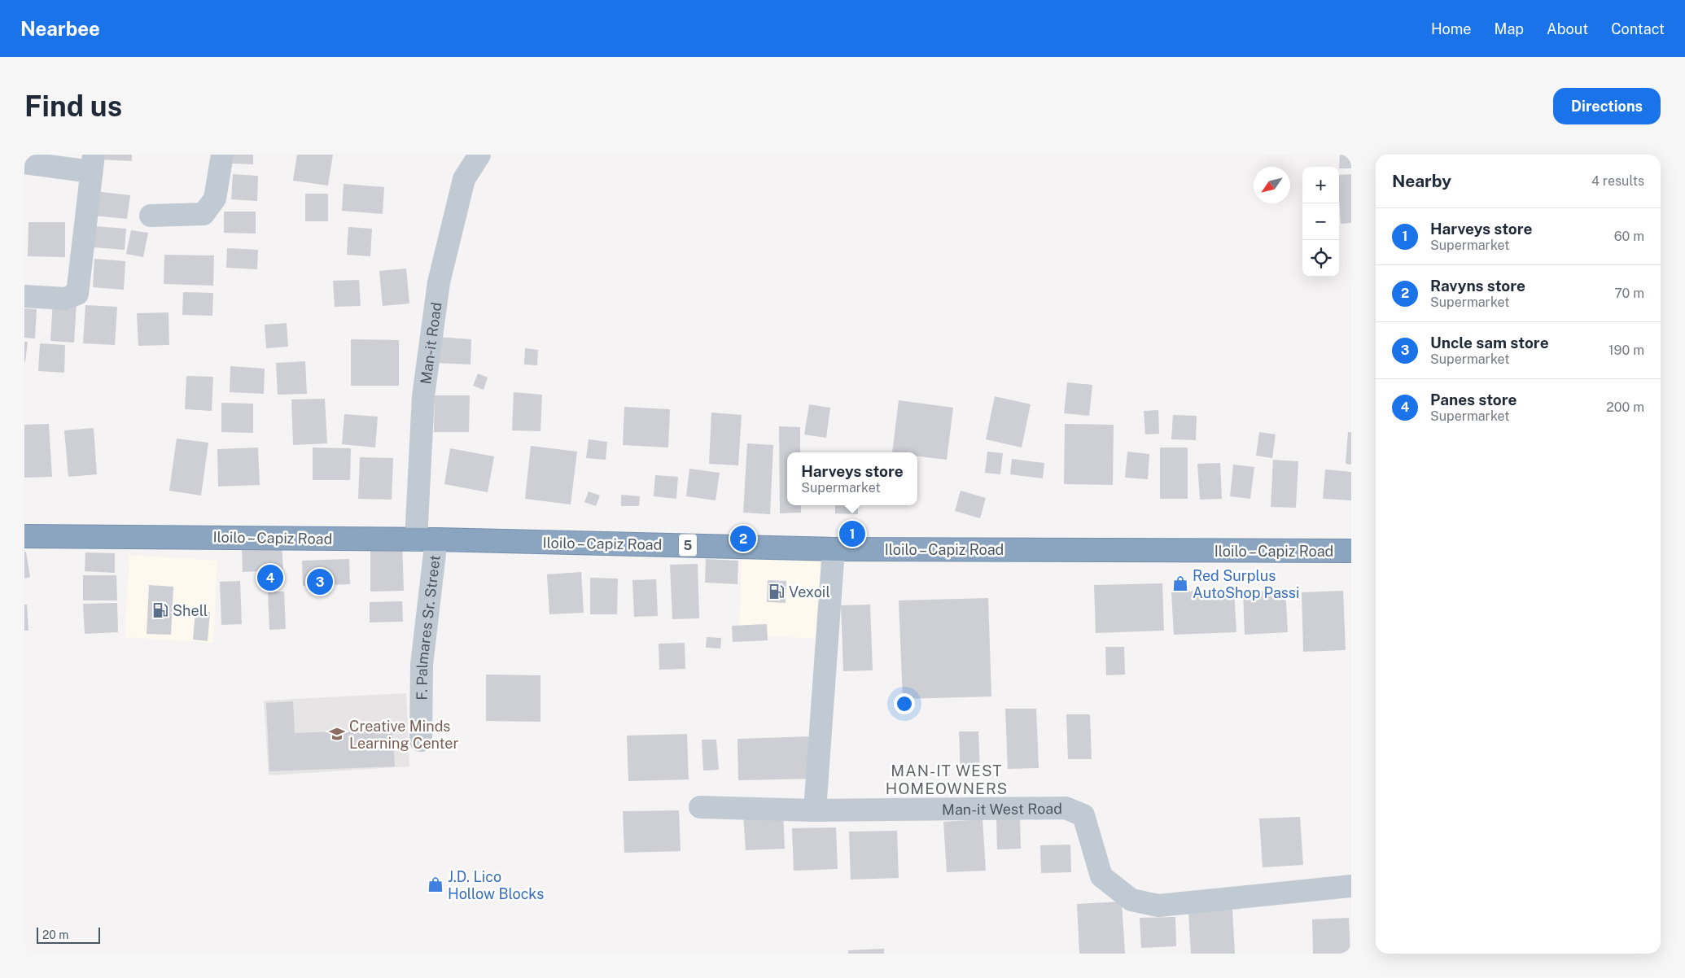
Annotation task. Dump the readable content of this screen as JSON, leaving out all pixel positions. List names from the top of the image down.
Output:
{
  "streets": {
    "highway": ["Iloilo – Capiz Road", "5"],
    "street": ["Man-it Road", "F. Palmares Sr. Street", "Man-it West Road"]
  },
  "crossings": [
    ["Man-it Road", "Iloilo – Capiz Road"],
    ["Man-it Road", "F. Palmares Sr. Street"],
    ["Iloilo – Capiz Road", "F. Palmares Sr. Street"]
  ],
  "districts": ["MAN-IT WEST HOMEOWNERS"],
  "places": {
    "shop": ["Red Surplus AutoShop Passi", "J.D. Lico Hollow Blocks"],
    "fuel station": ["Vexoil", "Shell"],
    "school or university": ["Creative Minds Learning Center"]
  },
  "scale_bar": "20 m",
  "north": "bottom left",
  "page": {
    "header": "Nearbee",
    "nav": [
      "Home",
      "Map",
      "About",
      "Contact"
    ],
    "buttons": "Directions",
    "title": "Find us",
    "heading": ["Nearby", "4 results"],
    "map_buttons": ["+", "−"],
    "list": [
      {
        "mark": "1",
        "name": "Harveys store",
        "note": "Supermarket",
        "value": "60 m"
      },
      {
        "mark": "2",
        "name": "Ravyns store",
        "note": "Supermarket",
        "value": "70 m"
      },
      {
        "mark": "3",
        "name": "Uncle sam store",
        "note": "Supermarket",
        "value": "190 m"
      },
      {
        "mark": "4",
        "name": "Panes store",
        "note": "Supermarket",
        "value": "200 m"
      }
    ],
    "popup": ["Harveys store", "Supermarket"],
    "pins": [
      "1",
      "2",
      "4",
      "3"
    ],
    "scale": "20 m"
  }
}
